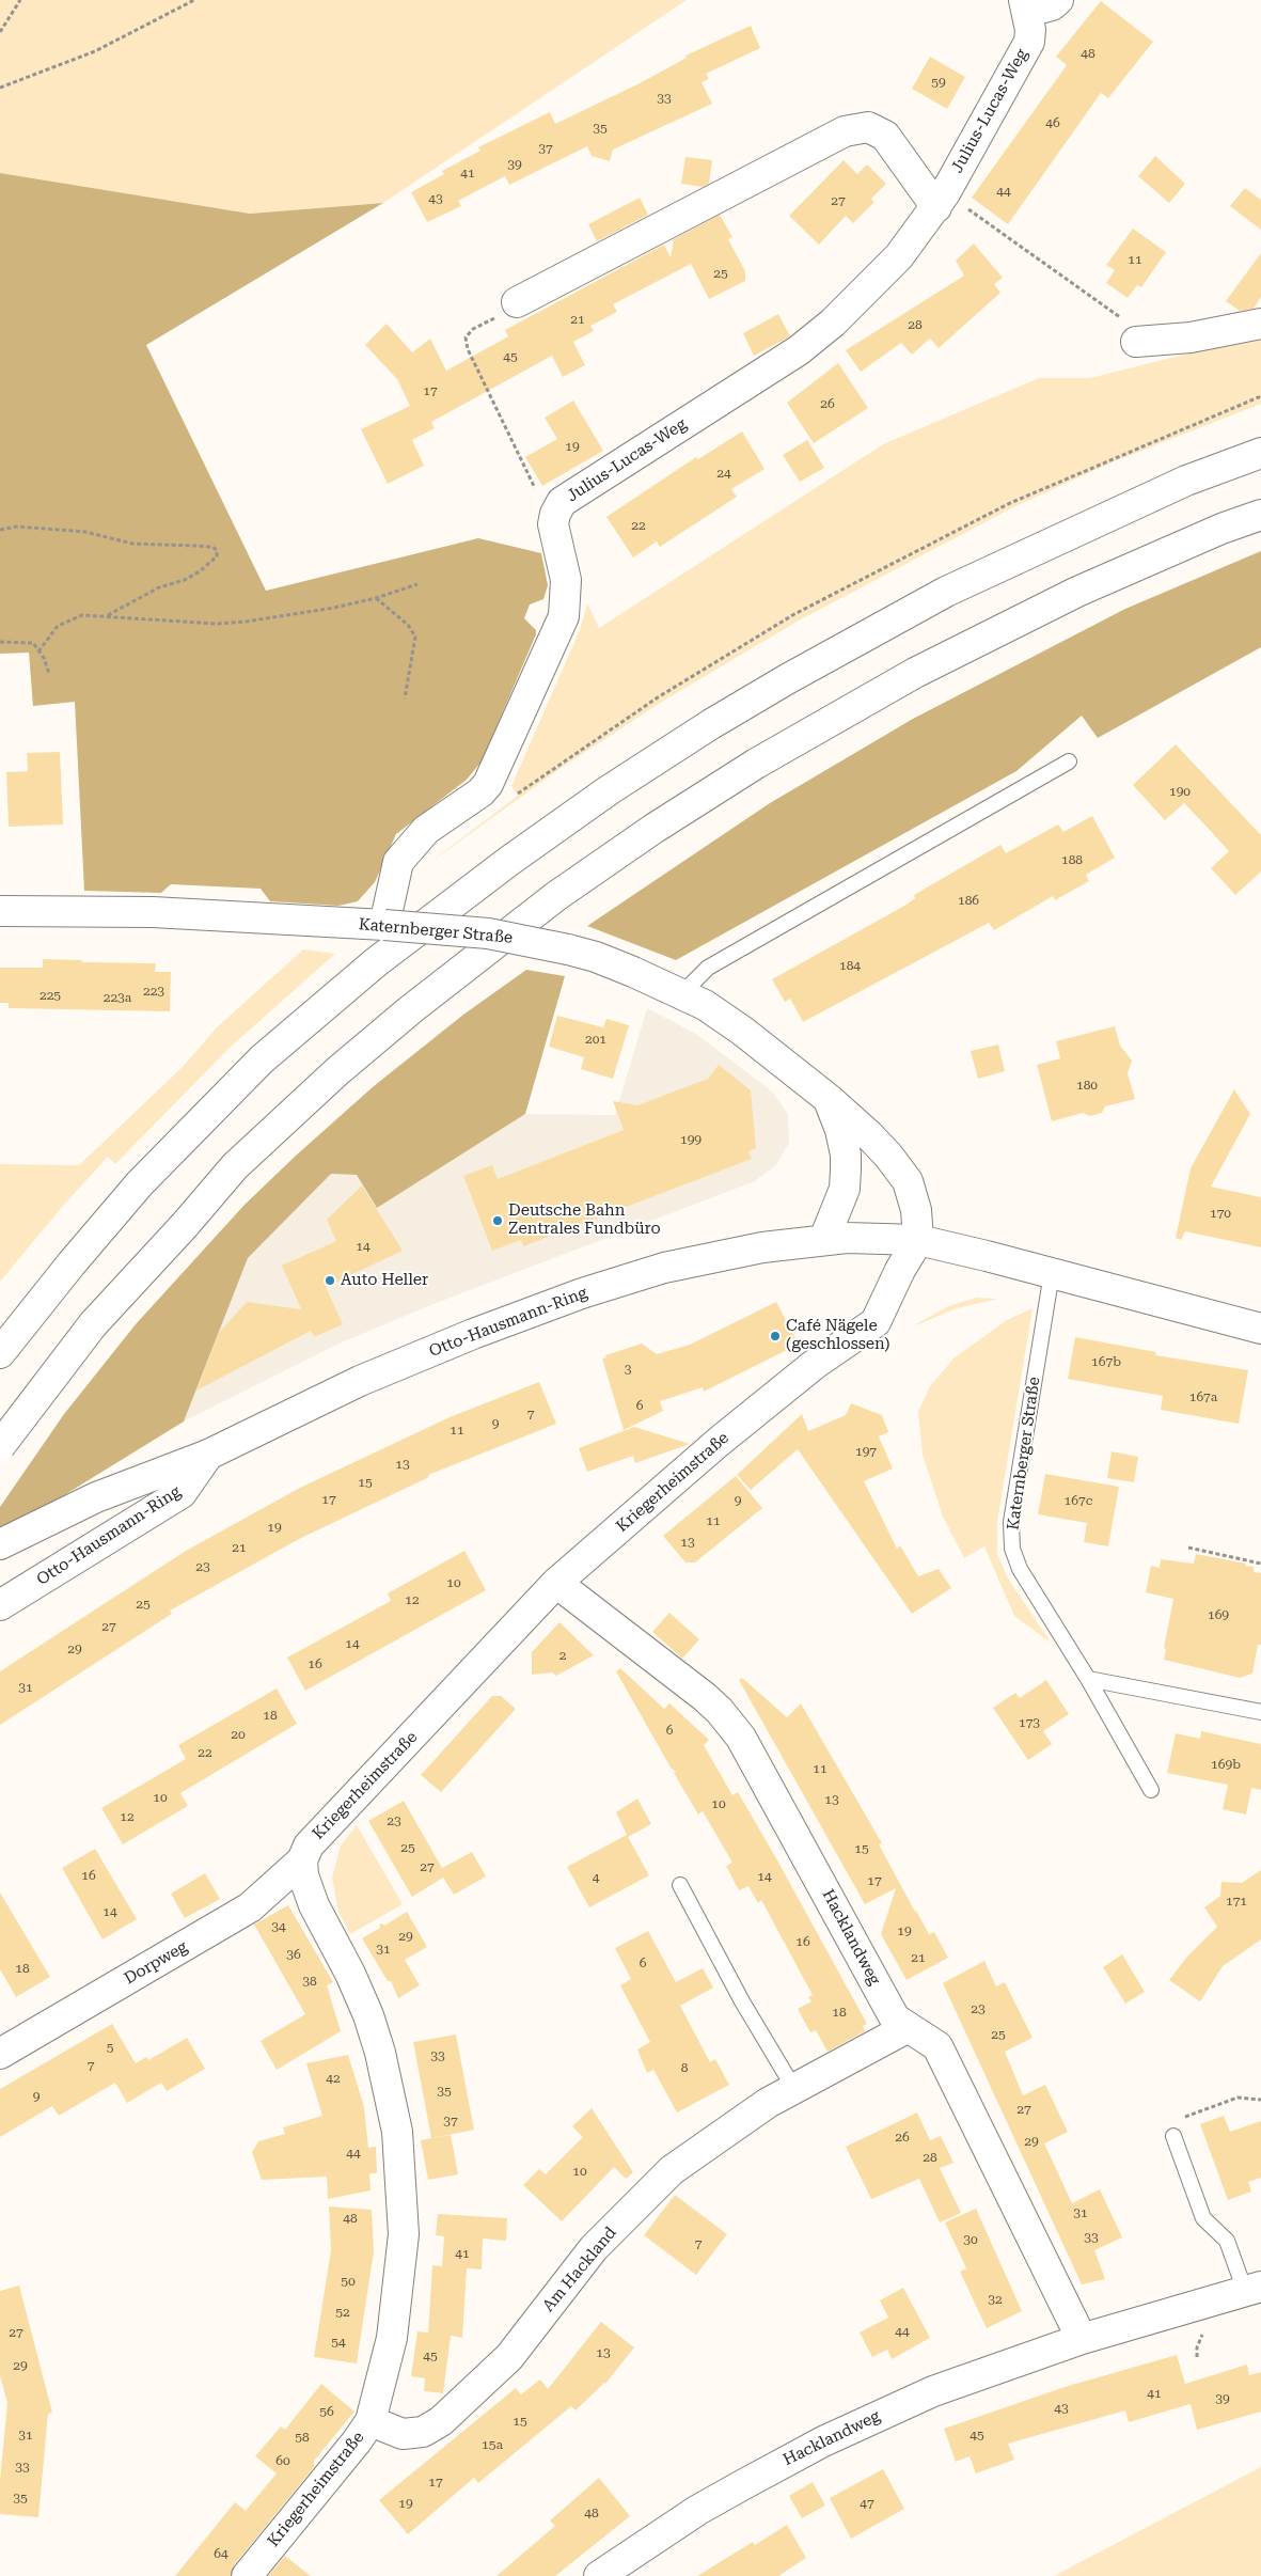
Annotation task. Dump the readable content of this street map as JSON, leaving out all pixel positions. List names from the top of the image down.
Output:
{
  "streets": {
    "main road": [
      "Julius-Lucas-Weg",
      "Katernberger Straße",
      "Otto-Hausmann-Ring",
      "Kriegerheimstraße",
      "Hacklandweg",
      "Dorpweg",
      "Am Hackland"
    ]
  },
  "crossings": [
    ["Katernberger Straße", "Kriegerheimstraße"],
    ["Kriegerheimstraße", "Hacklandweg"],
    ["Kriegerheimstraße", "Dorpweg"],
    ["Kriegerheimstraße", "Am Hackland"],
    ["Hacklandweg", "Am Hackland"]
  ],
  "places": ["Deutsche Bahn Zentrales Fundbüro", "Auto Heller", "Café Nägele (geschlossen)"],
  "house_numbers": [
    "48",
    "59",
    "33",
    "46",
    "35",
    "37",
    "39",
    "41",
    "44",
    "43",
    "27",
    "11",
    "25",
    "21",
    "28",
    "45",
    "17",
    "26",
    "19",
    "24",
    "22",
    "190",
    "188",
    "186",
    "184",
    "223",
    "225",
    "223a",
    "201",
    "180",
    "199",
    "170",
    "14",
    "167b",
    "3",
    "167a",
    "6",
    "7",
    "9",
    "11",
    "197",
    "13",
    "15",
    "17",
    "9",
    "167c",
    "11",
    "19",
    "13",
    "21",
    "23",
    "10",
    "12",
    "25",
    "169",
    "27",
    "14",
    "29",
    "2",
    "16",
    "31",
    "18",
    "173",
    "6",
    "20",
    "22",
    "169b",
    "11",
    "10",
    "13",
    "10",
    "12",
    "23",
    "25",
    "15",
    "27",
    "16",
    "14",
    "4",
    "17",
    "171",
    "14",
    "34",
    "19",
    "29",
    "16",
    "31",
    "36",
    "21",
    "6",
    "18",
    "38",
    "23",
    "18",
    "25",
    "5",
    "33",
    "7",
    "8",
    "42",
    "35",
    "9",
    "27",
    "37",
    "26",
    "29",
    "44",
    "28",
    "10",
    "31",
    "48",
    "33",
    "30",
    "7",
    "41",
    "50",
    "32",
    "52",
    "44",
    "27",
    "54",
    "13",
    "45",
    "29",
    "41",
    "39",
    "43",
    "56",
    "15",
    "31",
    "45",
    "58",
    "15a",
    "60",
    "33",
    "17",
    "35",
    "19",
    "47",
    "48",
    "64"
  ]
}
